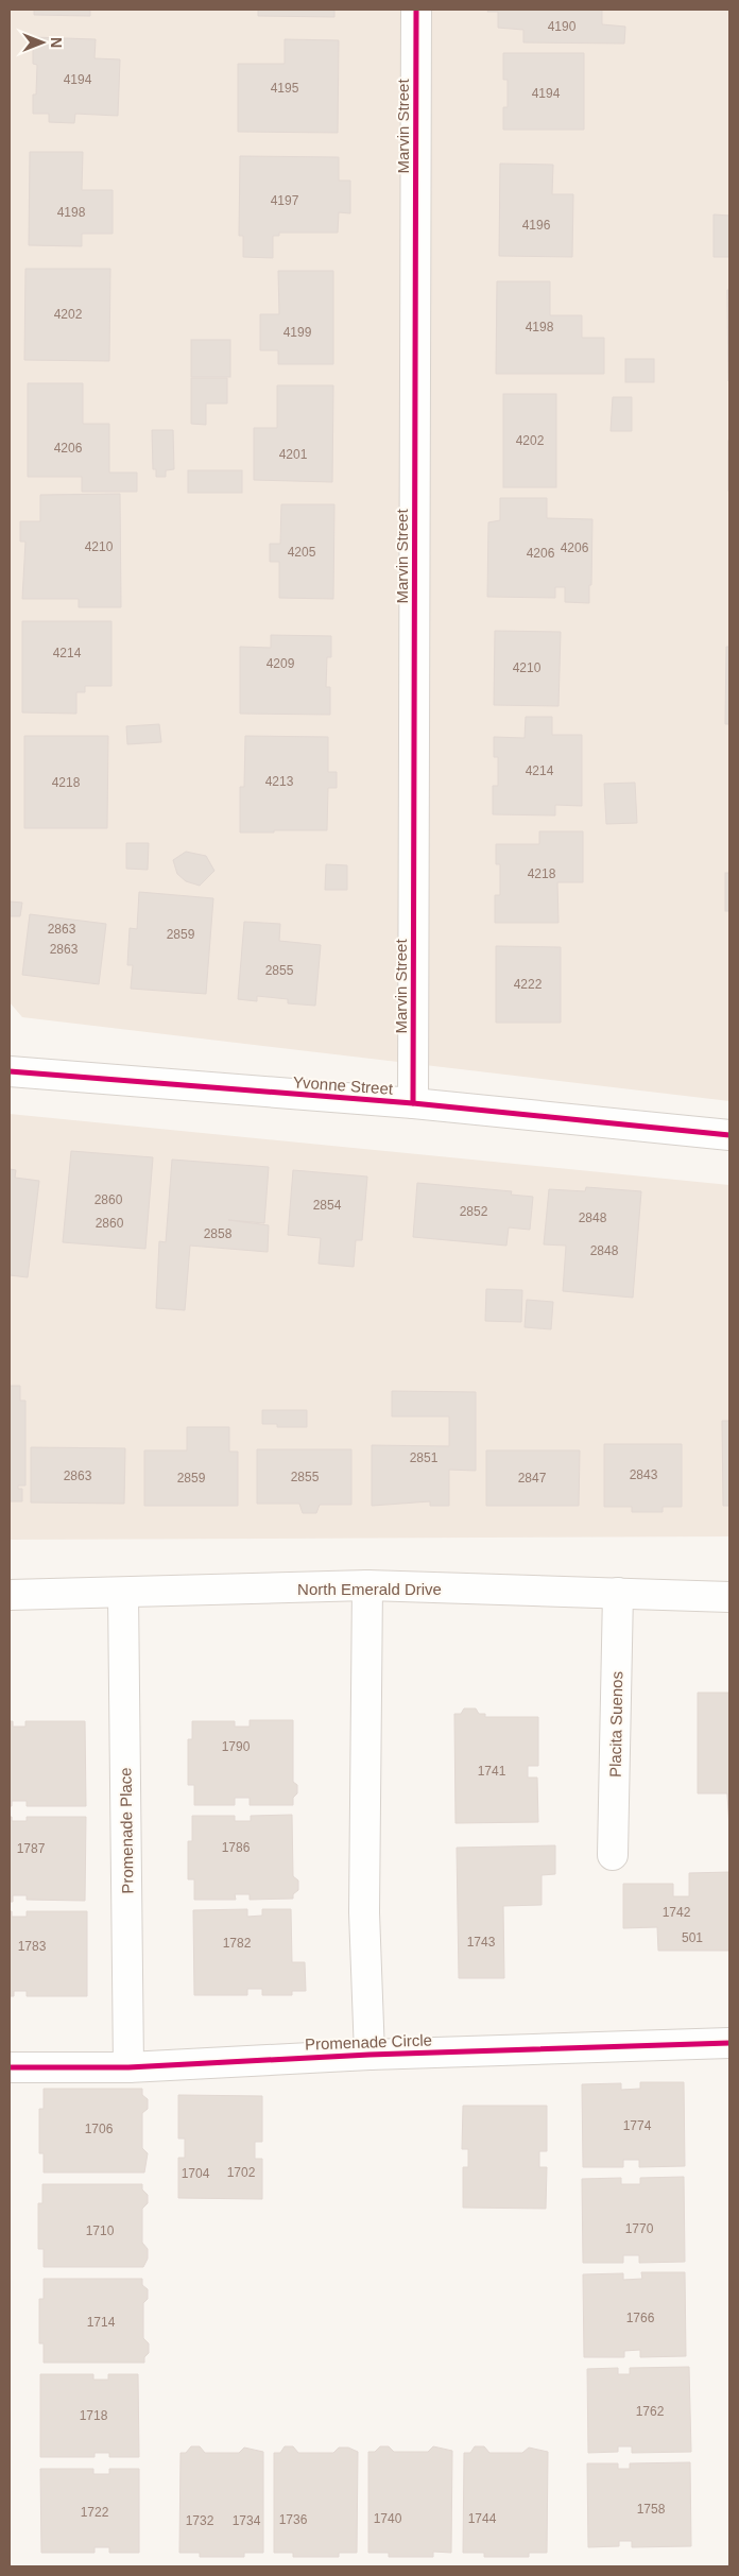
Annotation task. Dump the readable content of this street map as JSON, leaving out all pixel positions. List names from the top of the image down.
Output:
{
  "streets": {
    "street": [
      "Marvin Street",
      "Yvonne Street",
      "North Emerald Drive",
      "Placita Suenos",
      "Promenade Place",
      "Promenade Circle"
    ]
  },
  "crossings": [
    ["Marvin Street", "Yvonne Street"],
    ["North Emerald Drive", "Placita Suenos"],
    ["North Emerald Drive", "Promenade Place"],
    ["North Emerald Drive", "Promenade Circle"],
    ["Promenade Place", "Promenade Circle"]
  ],
  "house_numbers": [
    "4190",
    "4194",
    "4195",
    "4194",
    "4197",
    "4198",
    "4196",
    "4202",
    "4198",
    "4199",
    "4202",
    "4206",
    "4201",
    "4210",
    "4206",
    "4205",
    "4206",
    "4214",
    "4209",
    "4210",
    "4214",
    "4213",
    "4218",
    "4218",
    "2863",
    "2859",
    "2863",
    "2855",
    "4222",
    "2860",
    "2854",
    "2852",
    "2848",
    "2860",
    "2858",
    "2848",
    "2851",
    "2843",
    "2863",
    "2855",
    "2859",
    "2847",
    "1790",
    "1741",
    "1786",
    "1787",
    "1742",
    "501",
    "1743",
    "1782",
    "1783",
    "1774",
    "1706",
    "1702",
    "1704",
    "1770",
    "1710",
    "1766",
    "1714",
    "1762",
    "1718",
    "1758",
    "1722",
    "1740",
    "1744",
    "1736",
    "1732",
    "1734"
  ],
  "north": "right"
}
